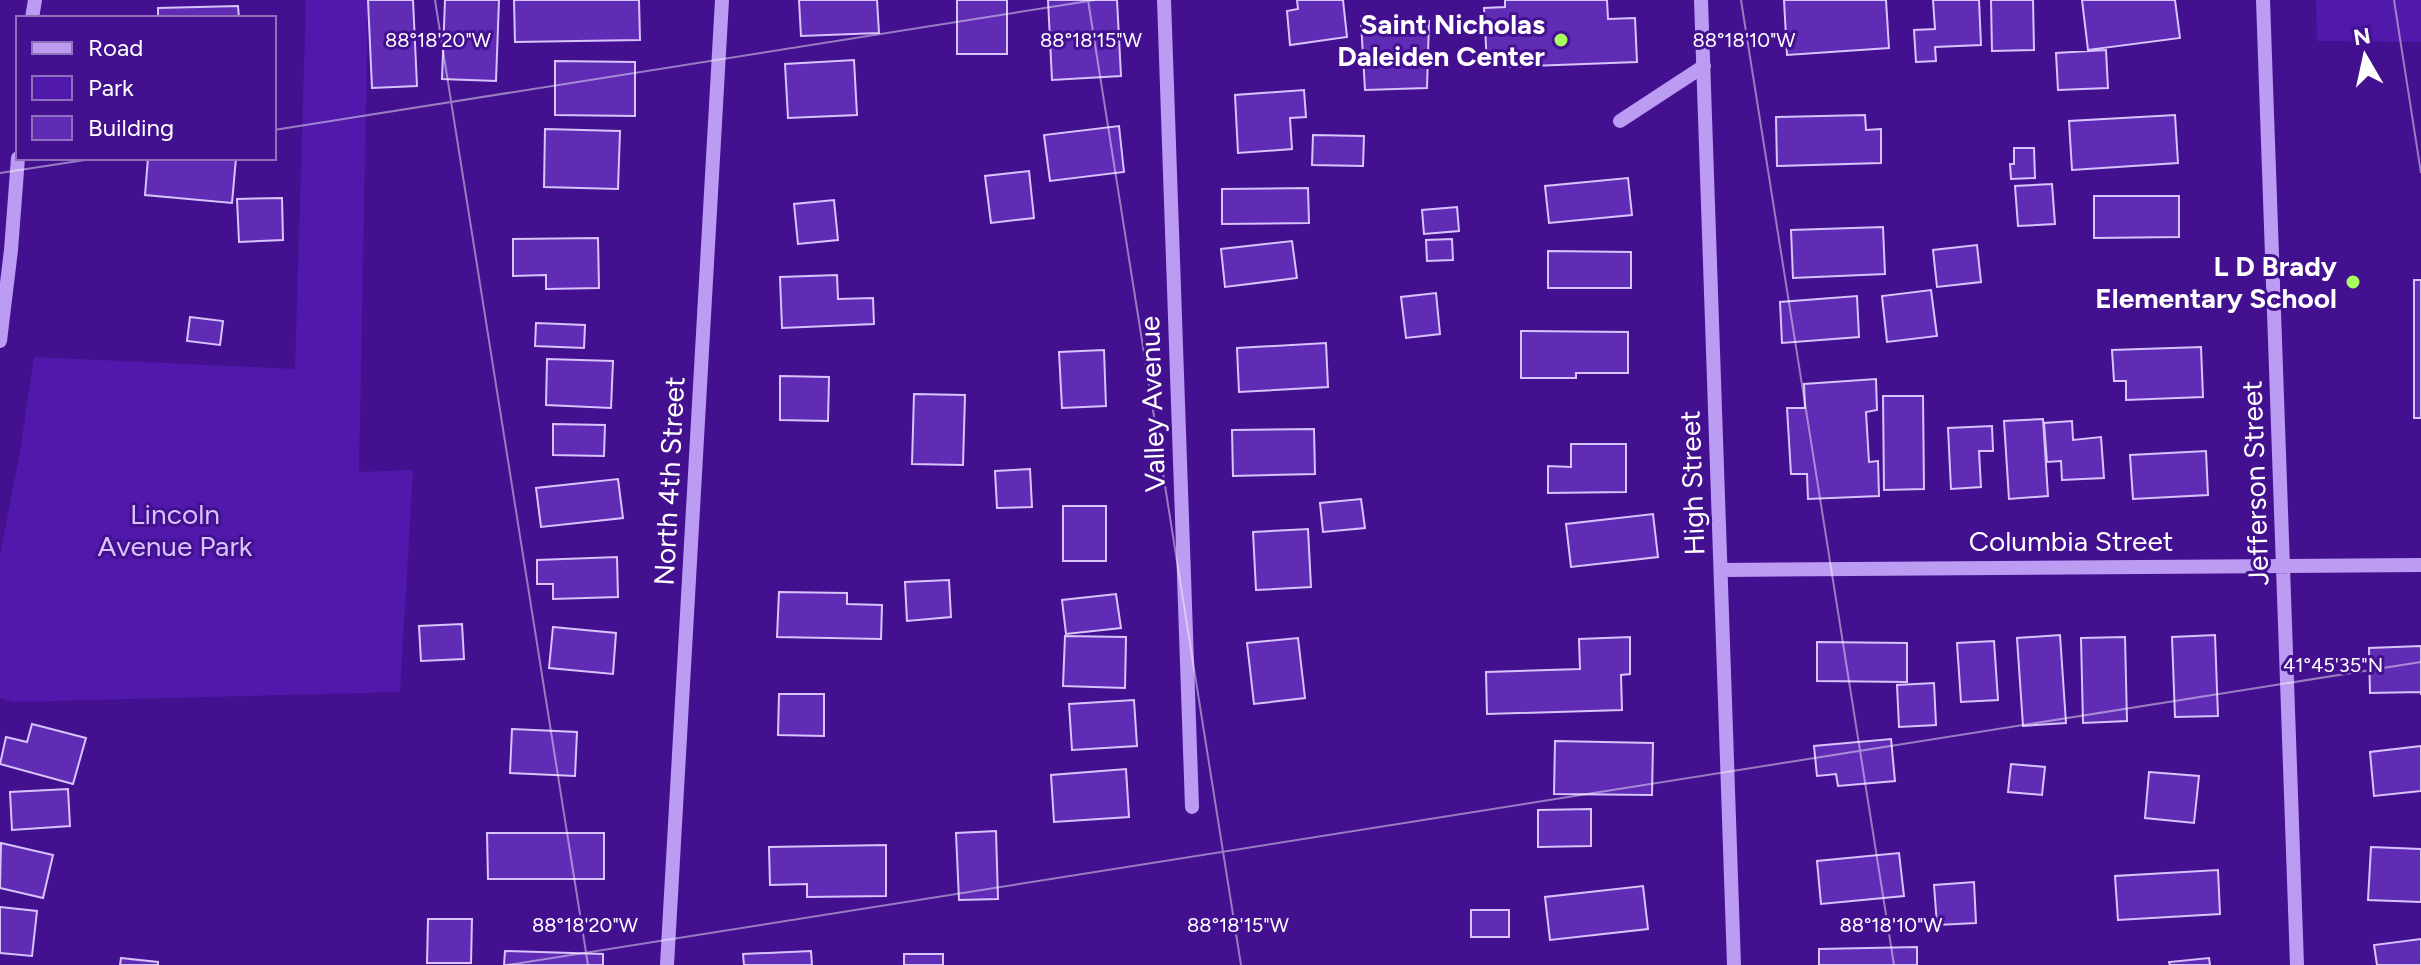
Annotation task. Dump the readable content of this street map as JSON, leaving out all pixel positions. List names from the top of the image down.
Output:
{
  "streets": {
    "street": [
      "Valley Avenue",
      "North 4th Street",
      "High Street",
      "Jefferson Street",
      "Columbia Street"
    ]
  },
  "crossings": [
    ["High Street", "Columbia Street"],
    ["Jefferson Street", "Columbia Street"]
  ],
  "parks": ["Lincoln Avenue Park"],
  "places": ["Saint Nicholas Daleiden Center", "L D Brady Elementary School"],
  "legend": ["Road", "Park", "Building"],
  "north": "top",
  "coordinates": [
    "88°18'20\"W",
    "88°18'15\"W",
    "88°18'10\"W",
    "41°45'35\"N"
  ]
}
